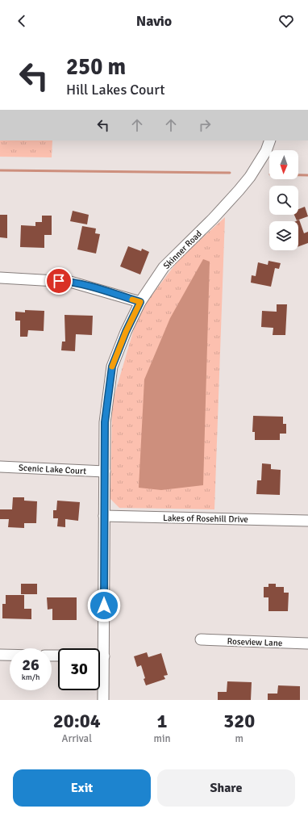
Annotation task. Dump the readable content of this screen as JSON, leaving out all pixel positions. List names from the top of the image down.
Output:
{
  "streets": {
    "street": [
      "Skinner Road",
      "Scenic Lake Court",
      "Lakes of Rosehill Drive",
      "Roseview Lane"
    ]
  },
  "crossings": [
    ["Skinner Road", "Scenic Lake Court"],
    ["Skinner Road", "Lakes of Rosehill Drive"]
  ],
  "north": "bottom",
  "page": {
    "header": "Navio",
    "turn": ["250 m", "Hill Lakes Court"],
    "speed": "26 km/h",
    "limit": "30",
    "eta": [
      "20:04",
      "Arrival",
      "1",
      "min",
      "320",
      "m"
    ],
    "buttons": ["Exit", "Share"]
  }
}
